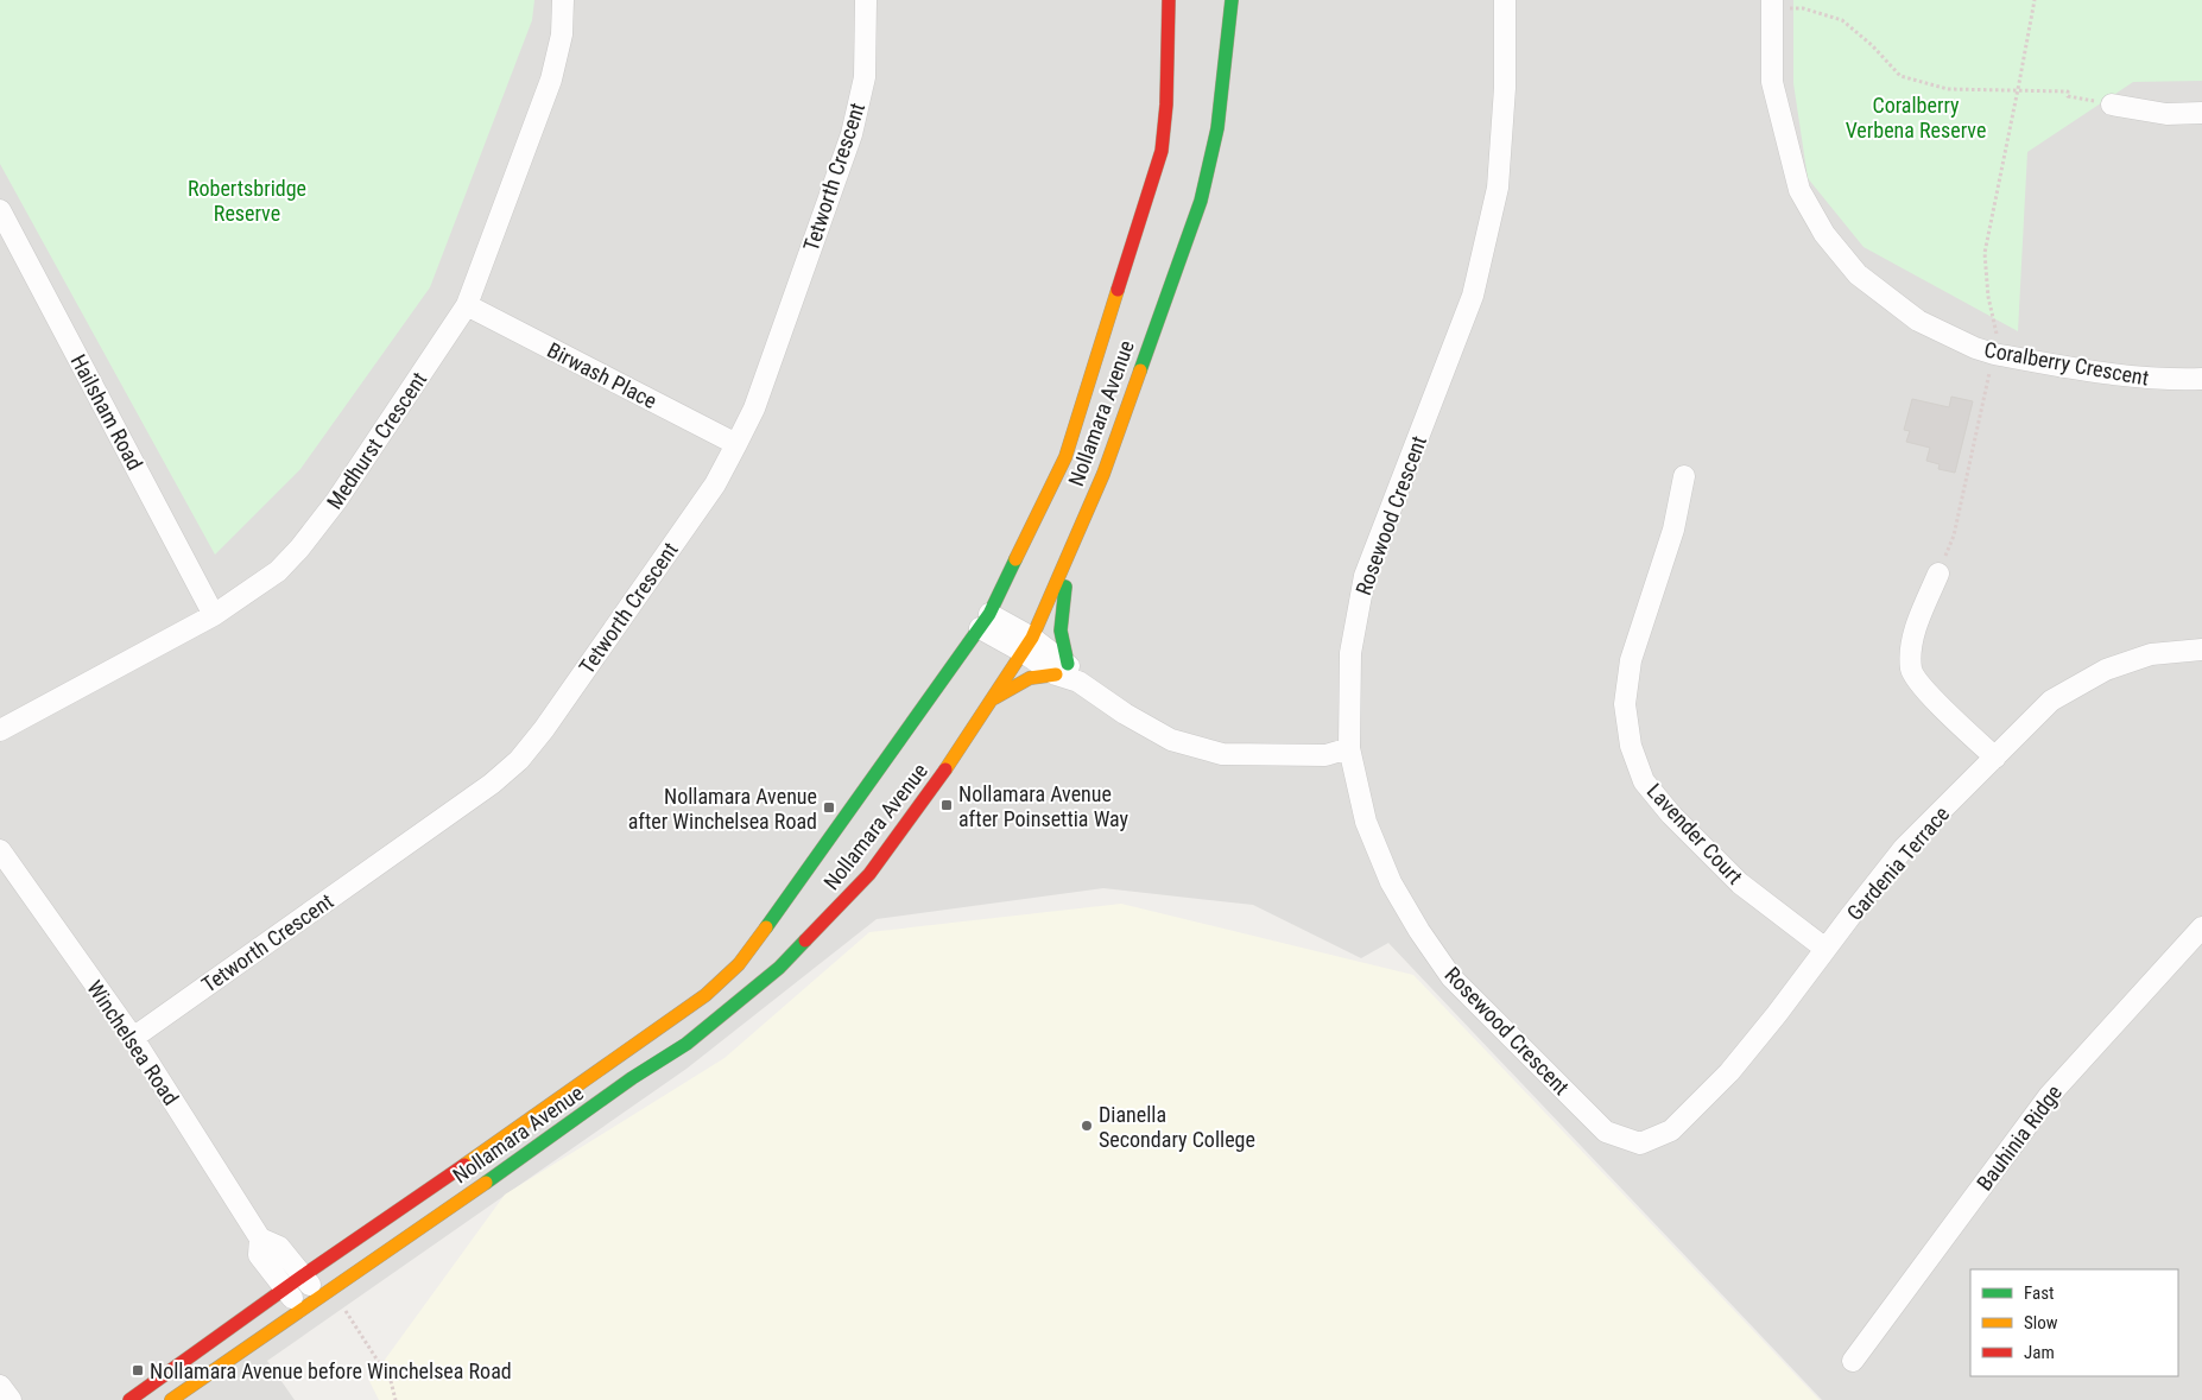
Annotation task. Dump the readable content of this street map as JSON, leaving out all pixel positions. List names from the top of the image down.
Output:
{
  "streets": {
    "main road": ["Nollamara Avenue"],
    "street": [
      "Tetworth Crescent",
      "Coralberry Crescent",
      "Birwash Place",
      "Hailsham Road",
      "Medhurst Crescent",
      "Rosewood Crescent",
      "Lavender Court",
      "Gardenia Terrace",
      "Winchelsea Road",
      "Bauhinia Ridge"
    ]
  },
  "crossings": [
    ["Tetworth Crescent", "Birwash Place"],
    ["Tetworth Crescent", "Winchelsea Road"],
    ["Birwash Place", "Medhurst Crescent"],
    ["Hailsham Road", "Medhurst Crescent"],
    ["Nollamara Avenue", "Winchelsea Road"],
    ["Rosewood Crescent", "Gardenia Terrace"],
    ["Lavender Court", "Gardenia Terrace"]
  ],
  "parks": ["Coralberry Verbena Reserve", "Robertsbridge Reserve"],
  "places": {
    "transit": ["Nollamara Avenue after Poinsettia Way", "Nollamara Avenue after Winchelsea Road", "Nollamara Avenue before Winchelsea Road"],
    "other": ["Dianella Secondary College"]
  },
  "legend": ["Fast", "Slow", "Jam"]
}
